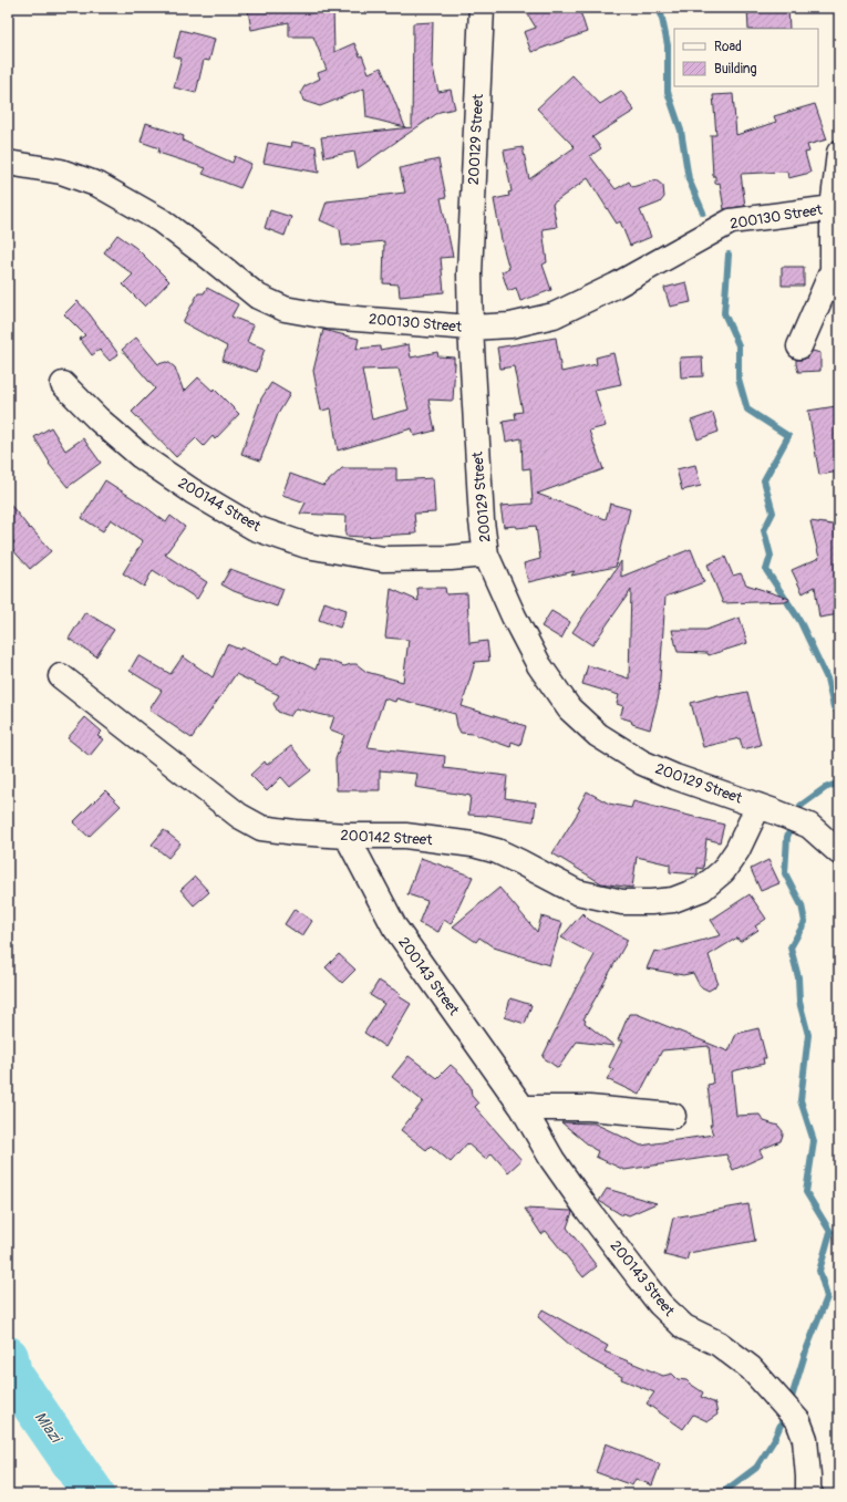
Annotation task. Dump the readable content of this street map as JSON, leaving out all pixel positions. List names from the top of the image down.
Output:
{
  "streets": {
    "street": [
      "200129 Street",
      "200130 Street",
      "200144 Street",
      "200142 Street",
      "200143 Street"
    ]
  },
  "crossings": [
    ["200129 Street", "200130 Street"],
    ["200129 Street", "200144 Street"],
    ["200129 Street", "200142 Street"],
    ["200142 Street", "200143 Street"]
  ],
  "water": ["Mlazi"],
  "legend": ["Road", "Building"]
}
